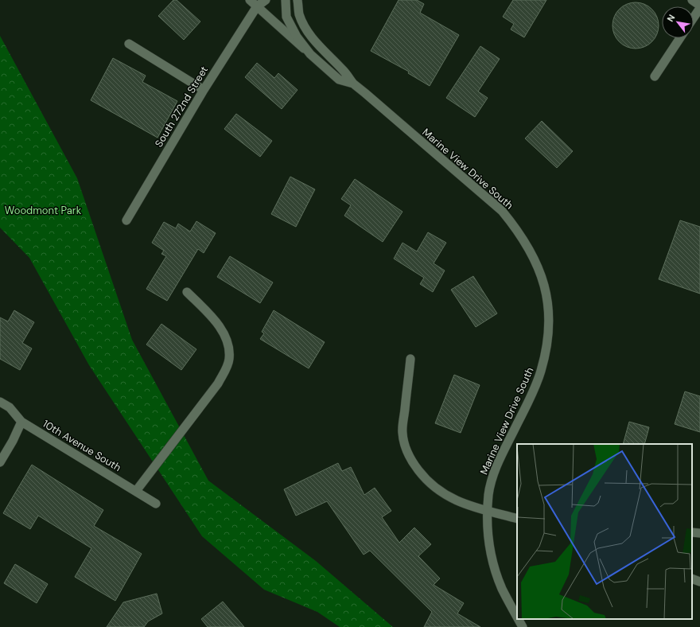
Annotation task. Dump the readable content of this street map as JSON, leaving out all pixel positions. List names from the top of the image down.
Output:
{
  "streets": {
    "street": ["South 272nd Street", "Marine View Drive South", "10th Avenue South"]
  },
  "parks": ["Woodmont Park"],
  "north": "top left"
}
